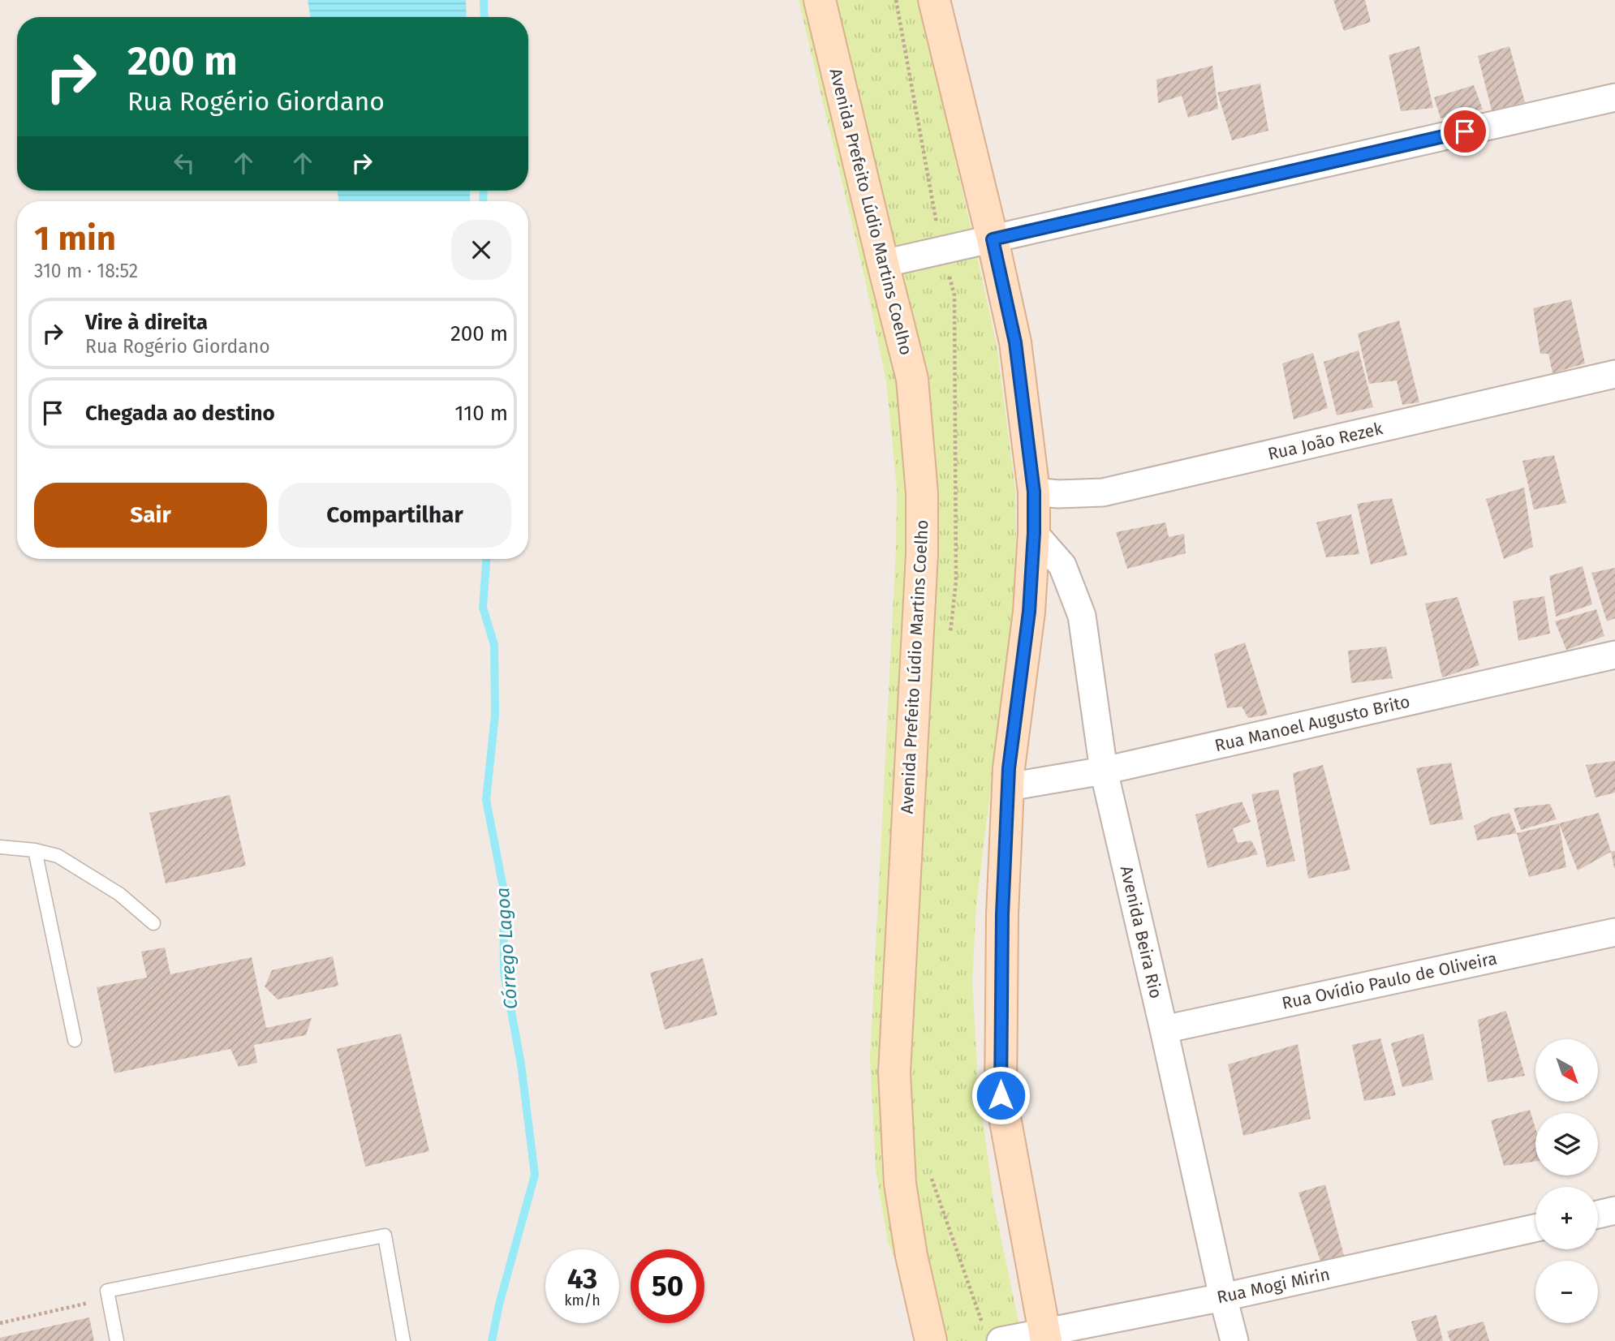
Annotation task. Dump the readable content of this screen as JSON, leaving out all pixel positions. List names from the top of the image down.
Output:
{
  "streets": {
    "main road": ["Avenida Prefeito Lúdio Martins Coelho"],
    "street": [
      "Rua João Rezek",
      "Rua Manoel Augusto Brito",
      "Avenida Beira Rio",
      "Rua Ovídio Paulo de Oliveira",
      "Rua Mogi Mirin"
    ]
  },
  "crossings": [
    ["Rua Manoel Augusto Brito", "Avenida Beira Rio"],
    ["Avenida Beira Rio", "Rua Ovídio Paulo de Oliveira"],
    ["Avenida Beira Rio", "Rua Mogi Mirin"]
  ],
  "water": ["Córrego Lagoa"],
  "north": "bottom right",
  "page": {
    "turn": ["200 m", "Rua Rogério Giordano"],
    "heading": ["1 min", "310 m · 18:52"],
    "list": [
      {
        "name": "Vire à direita",
        "note": "Rua Rogério Giordano",
        "value": "200 m"
      },
      {
        "name": "Chegada ao destino",
        "value": "110 m"
      }
    ],
    "buttons": ["Sair", "Compartilhar"],
    "map_buttons": ["+", "−"],
    "speed": "43 km/h",
    "limit": "50"
  }
}
